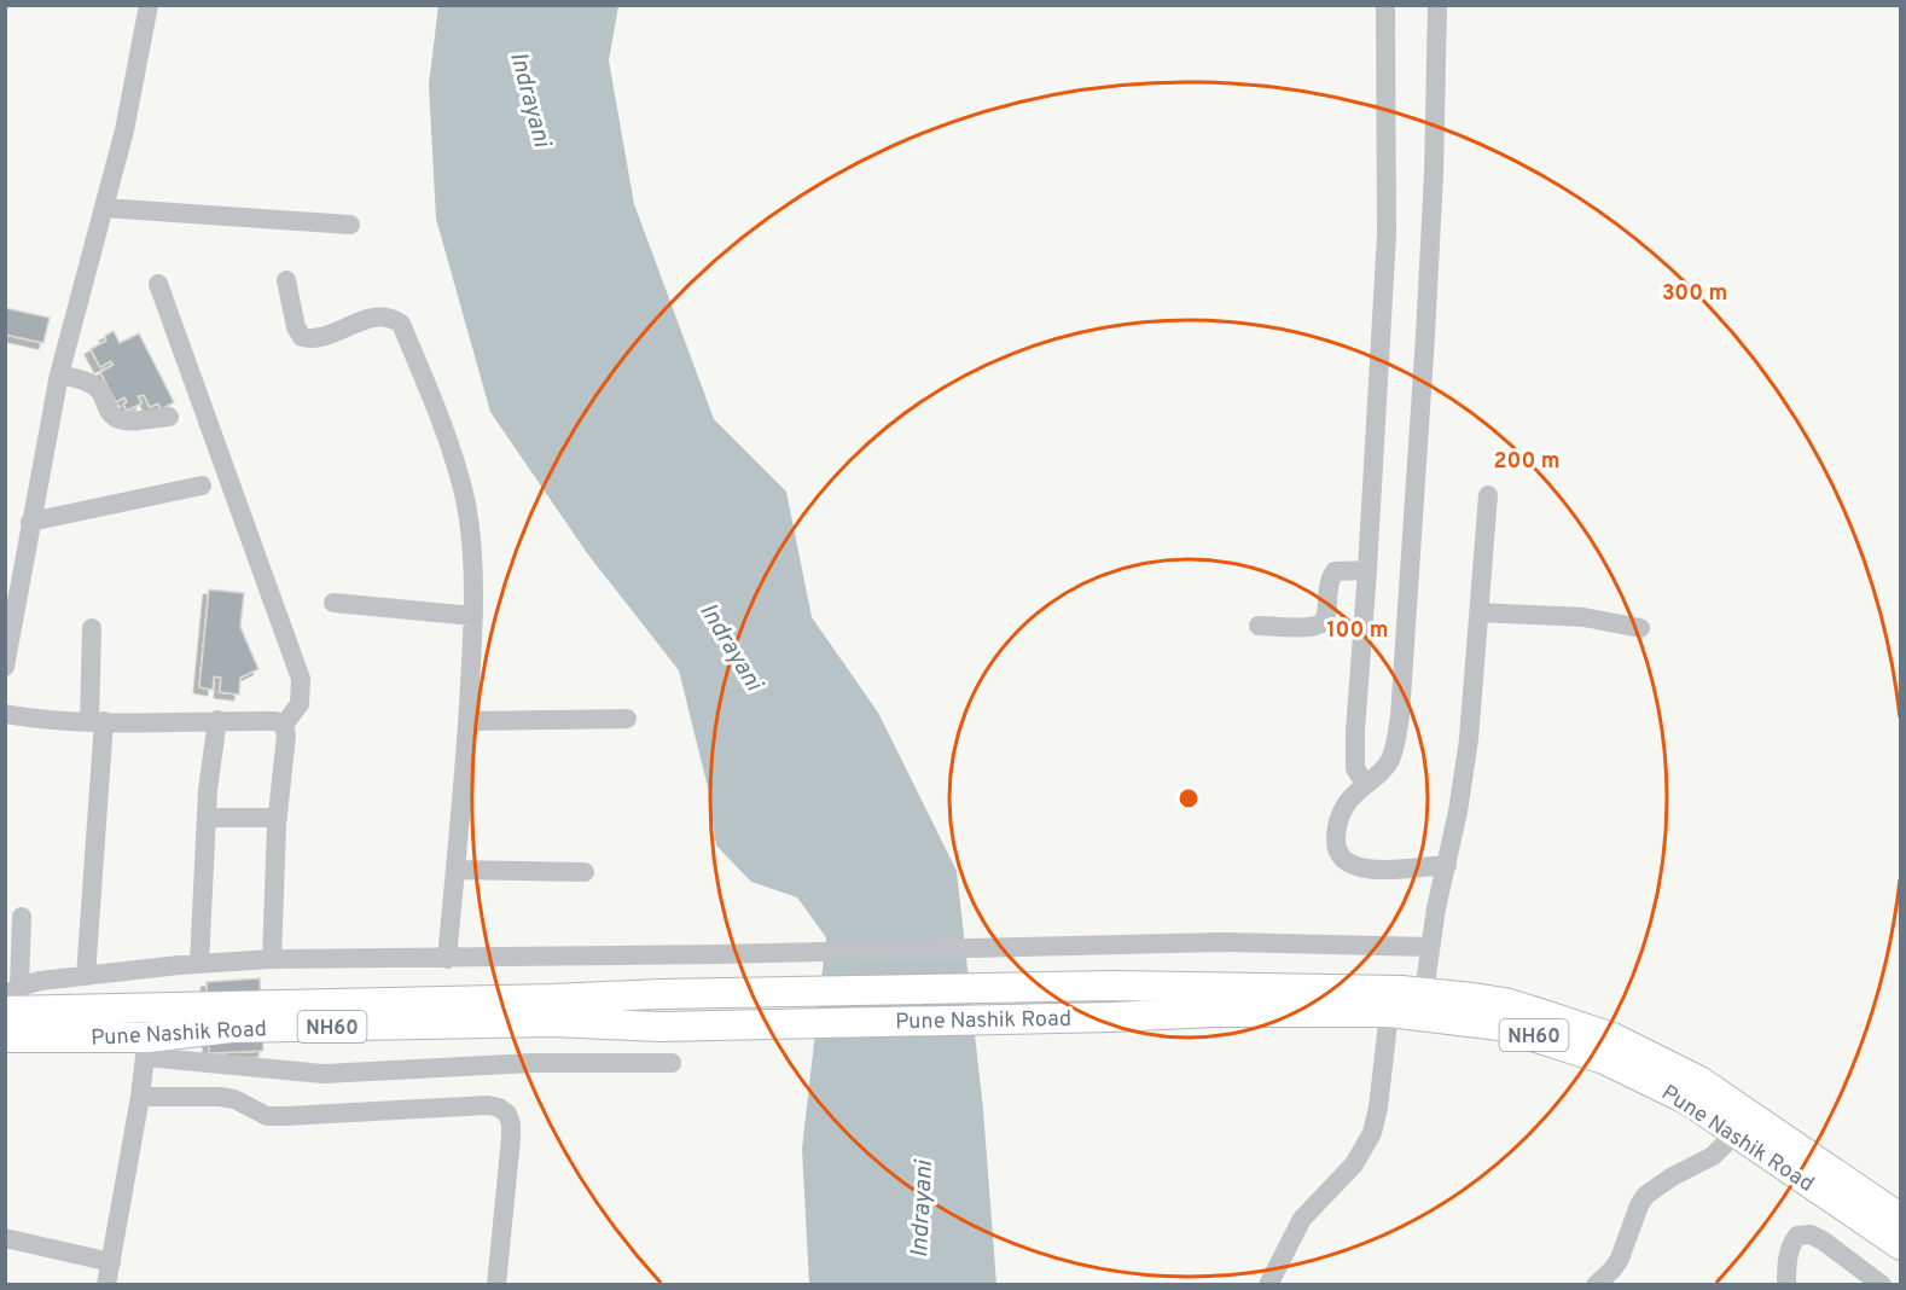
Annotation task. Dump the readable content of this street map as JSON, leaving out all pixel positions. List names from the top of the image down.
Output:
{
  "streets": {
    "highway": ["Pune Nashik Road", "NH60"]
  },
  "water": ["Indrayani"],
  "rings": ["300 m", "200 m", "100 m"]
}
